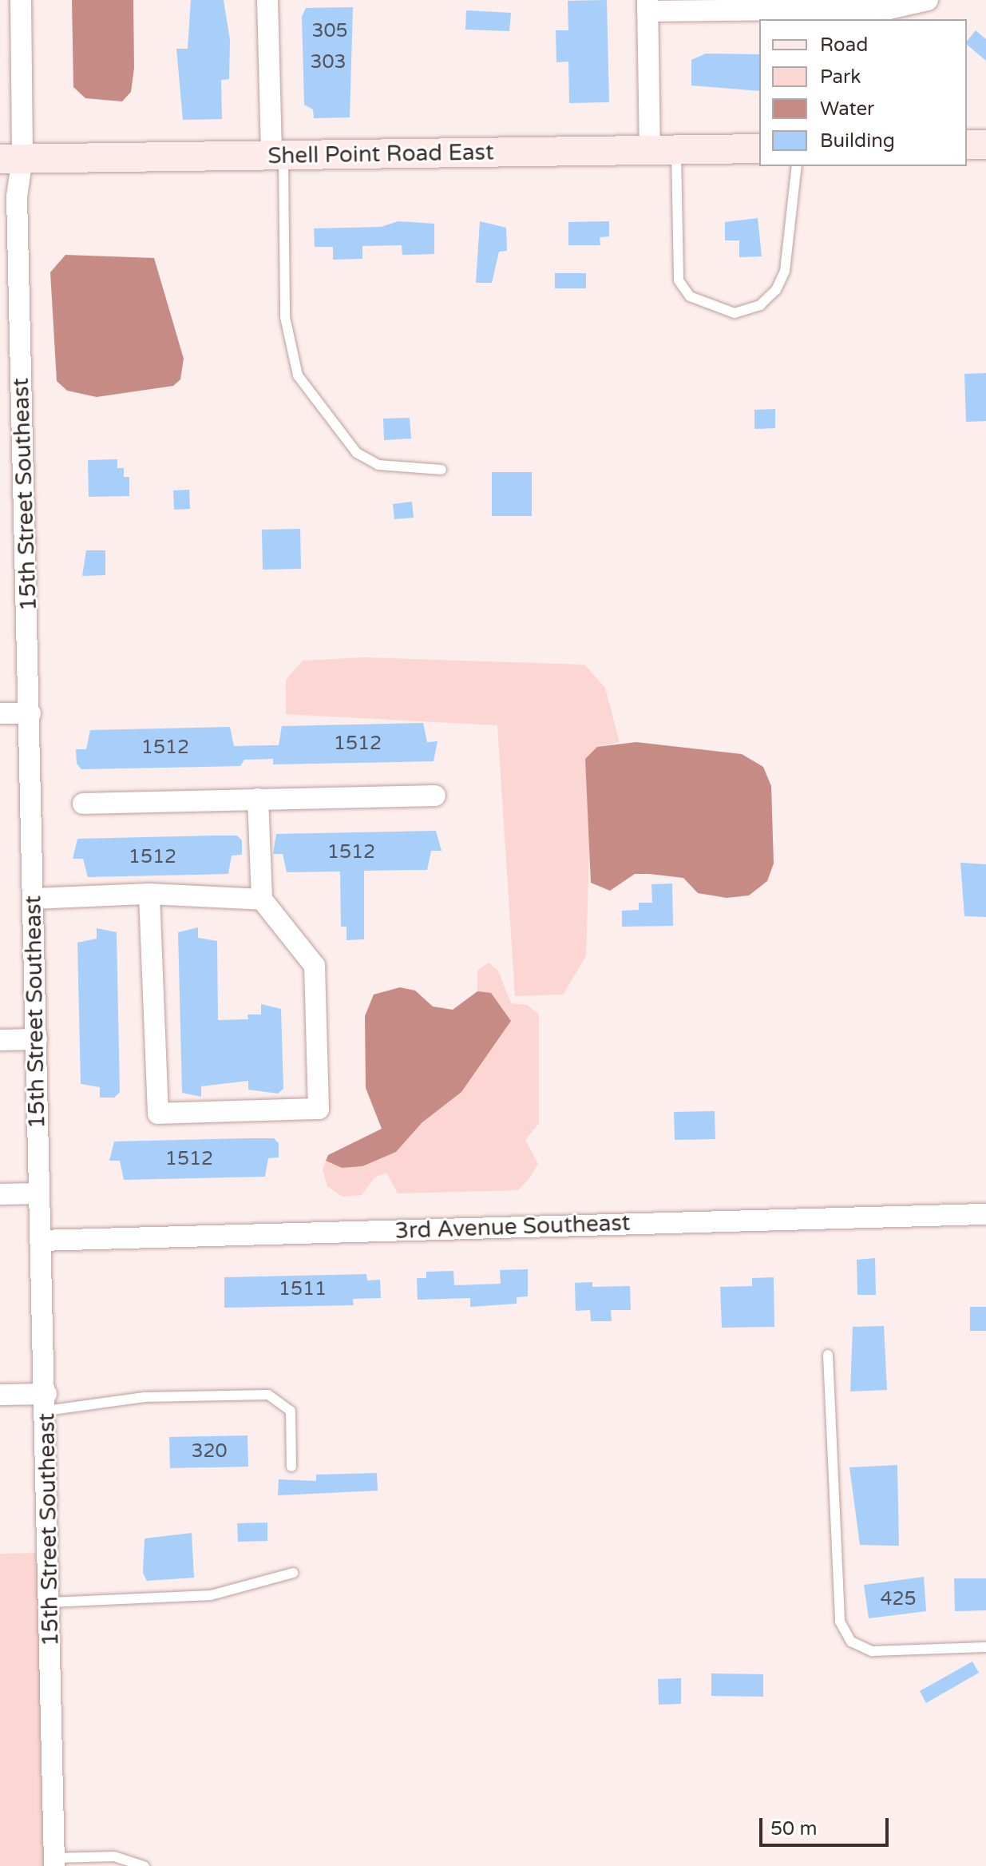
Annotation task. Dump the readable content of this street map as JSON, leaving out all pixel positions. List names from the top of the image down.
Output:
{
  "streets": {
    "street": ["Shell Point Road East", "15th Street Southeast", "3rd Avenue Southeast"]
  },
  "crossings": [
    ["Shell Point Road East", "15th Street Southeast"],
    ["15th Street Southeast", "3rd Avenue Southeast"]
  ],
  "house_numbers": [
    "305",
    "303",
    "1512",
    "1512",
    "1512",
    "1512",
    "1512",
    "1511",
    "320",
    "425"
  ],
  "legend": [
    "Road",
    "Park",
    "Water",
    "Building"
  ],
  "scale_bar": "50 m"
}
